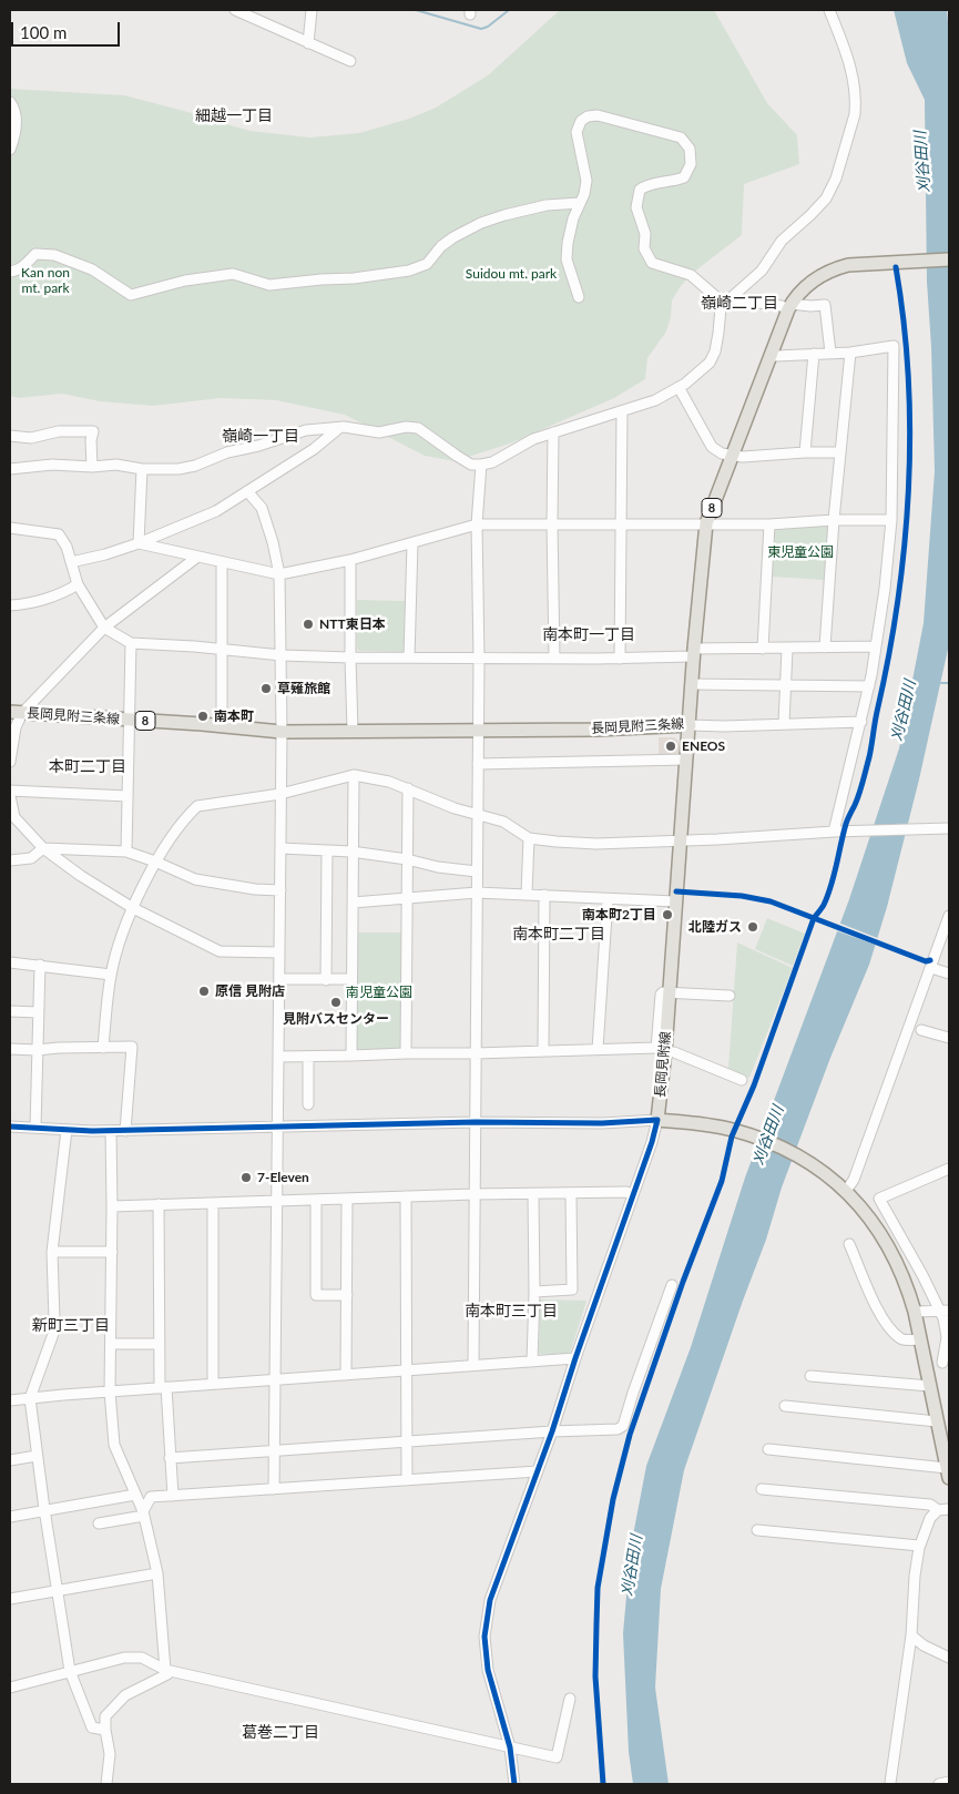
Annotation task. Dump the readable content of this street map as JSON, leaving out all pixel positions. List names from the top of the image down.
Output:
{
  "streets": {
    "main road": ["8", "長岡見附三条線", "長岡見附線"]
  },
  "crossings": [
    ["長岡見附三条線", "長岡見附線"]
  ],
  "districts": [
    "細越一丁目",
    "嶺崎二丁目",
    "嶺崎一丁目",
    "南本町一丁目",
    "本町二丁目",
    "南本町二丁目",
    "南本町三丁目",
    "新町三丁目",
    "葛巻二丁目"
  ],
  "water": ["刈谷田川"],
  "parks": [
    "Kan non mt. park",
    "Suidou mt. park",
    "東児童公園",
    "南児童公園"
  ],
  "places": [
    "NTT東日本",
    "草薙旅館",
    "南本町",
    "ENEOS",
    "南本町2丁目",
    "北陸ガス",
    "原信 見附店",
    "見附バスセンター",
    "7-Eleven"
  ],
  "scale_bar": "100 m"
}
